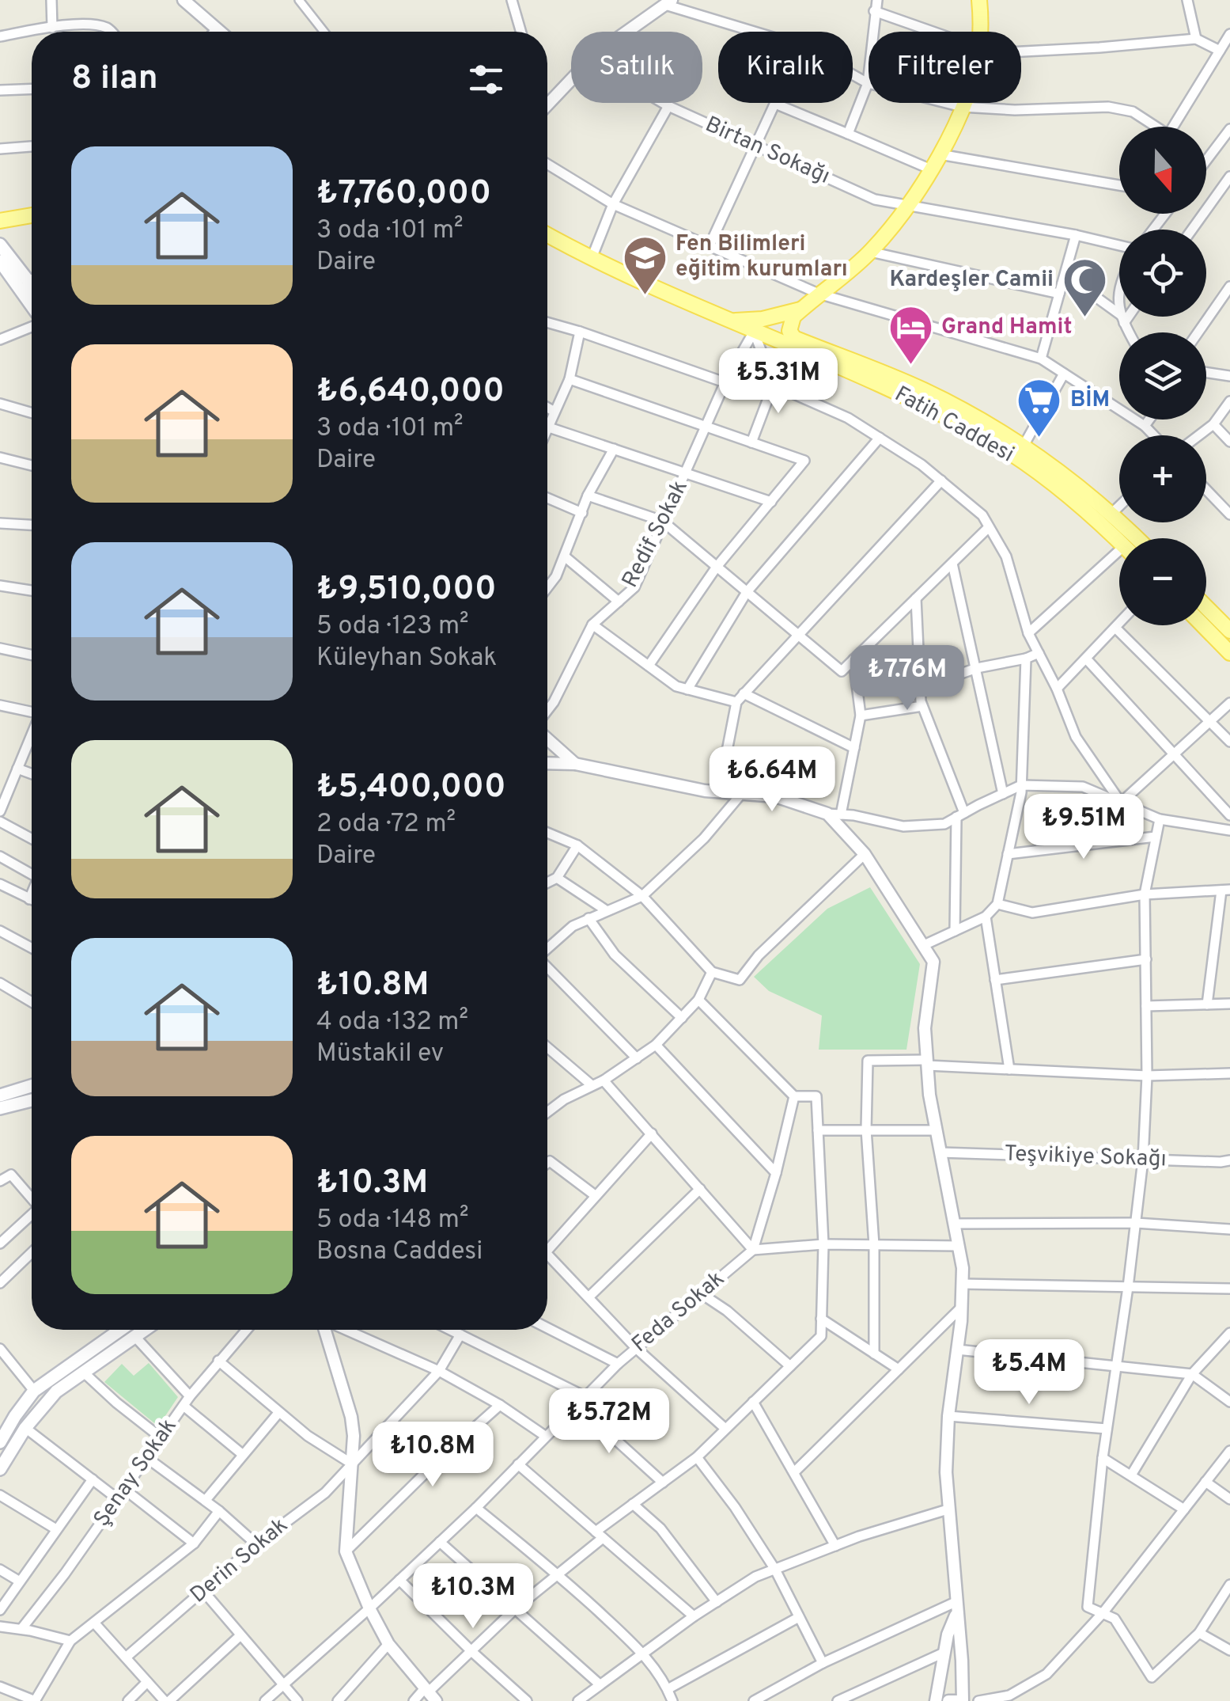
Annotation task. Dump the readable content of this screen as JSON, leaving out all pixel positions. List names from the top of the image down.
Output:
{
  "streets": {
    "main road": ["Fatih Caddesi"],
    "street": [
      "Birtan Sokağı",
      "Redif Sokak",
      "Teşvikiye Sokağı",
      "Feda Sokak",
      "Şenay Sokak",
      "Derin Sokak"
    ]
  },
  "crossings": [
    ["Fatih Caddesi", "Redif Sokak"]
  ],
  "places": {
    "school or university": ["Fen Bilimleri eğitim kurumları"],
    "mosque": ["Kardeşler Camii"],
    "hotel": ["Grand Hamit"],
    "supermarket": ["BİM"]
  },
  "north": "bottom",
  "page": {
    "chip": ["Satılık", "Kiralık", "Filtreler"],
    "heading": "8 ilan",
    "map_buttons": ["+", "−"],
    "list": [
      {
        "name": "₺7,760,000",
        "note": "3 oda · 101 m² · Daire"
      },
      {
        "name": "₺6,640,000",
        "note": "3 oda · 101 m² · Daire"
      },
      {
        "name": "₺9,510,000",
        "note": "5 oda · 123 m² · Küleyhan Sokak"
      },
      {
        "name": "₺5,400,000",
        "note": "2 oda · 72 m² · Daire"
      },
      {
        "name": "₺10.8M",
        "note": "4 oda · 132 m² · Müstakil ev"
      },
      {
        "name": "₺10.3M",
        "note": "5 oda · 148 m² · Bosna Caddesi"
      }
    ],
    "price": [
      "₺5.31M",
      "₺7.76M",
      "₺6.64M",
      "₺9.51M",
      "₺5.4M",
      "₺5.72M",
      "₺10.8M",
      "₺10.3M"
    ]
  }
}
